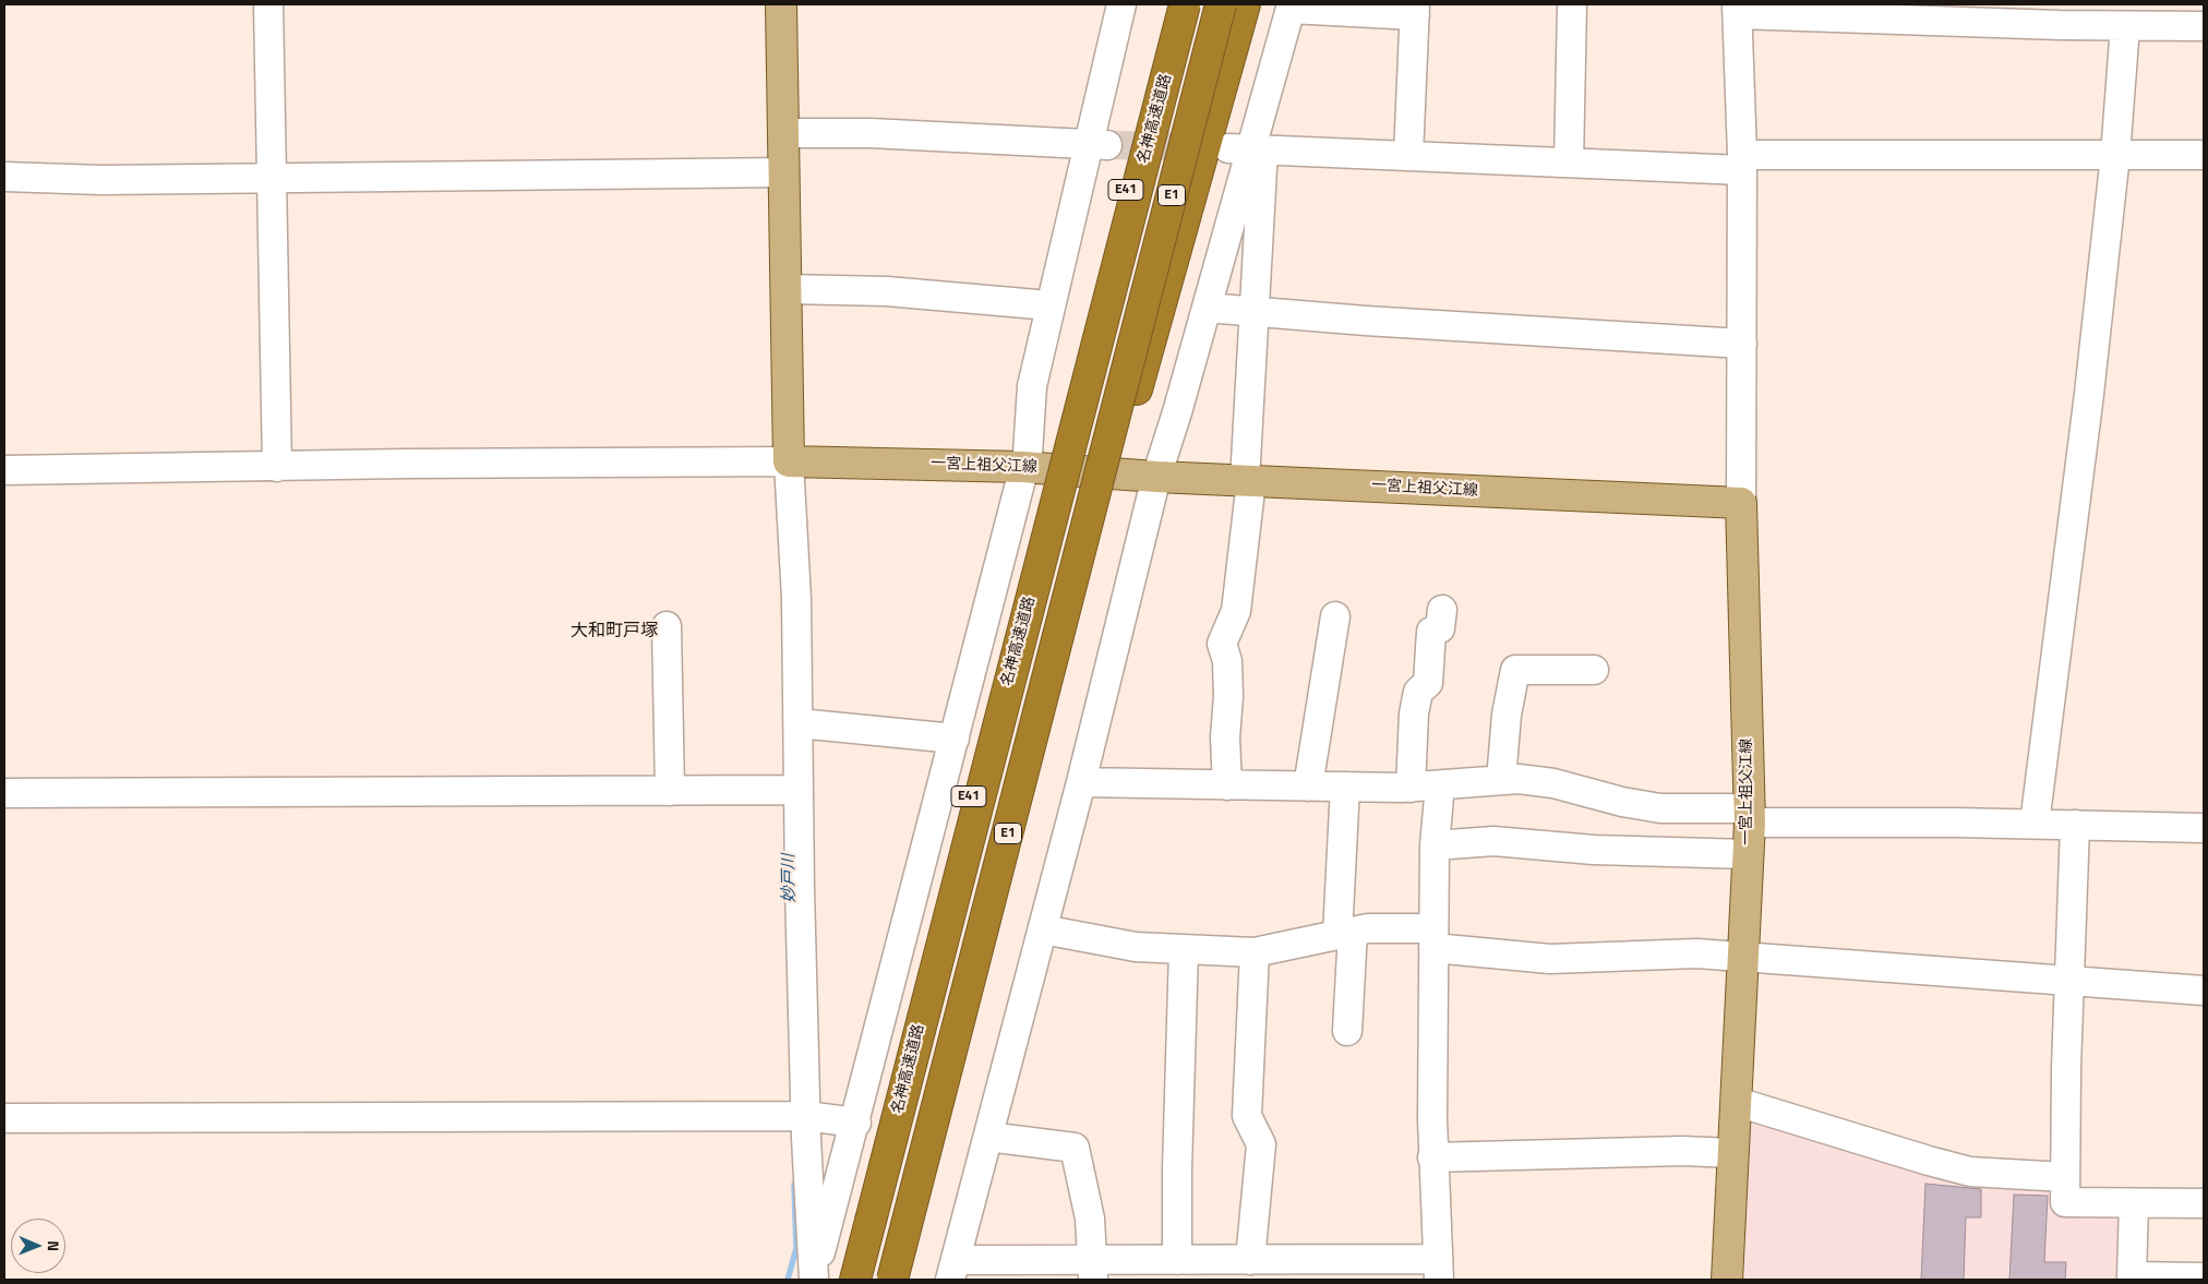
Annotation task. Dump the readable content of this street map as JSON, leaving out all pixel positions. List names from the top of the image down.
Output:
{
  "streets": {
    "highway": ["名神高速道路", "E41", "E1"],
    "main road": ["一宮上祖父江線"]
  },
  "crossings": [
    ["名神高速道路", "E41"]
  ],
  "districts": ["大和町戸塚"],
  "water": ["妙戸川"],
  "north": "right"
}
